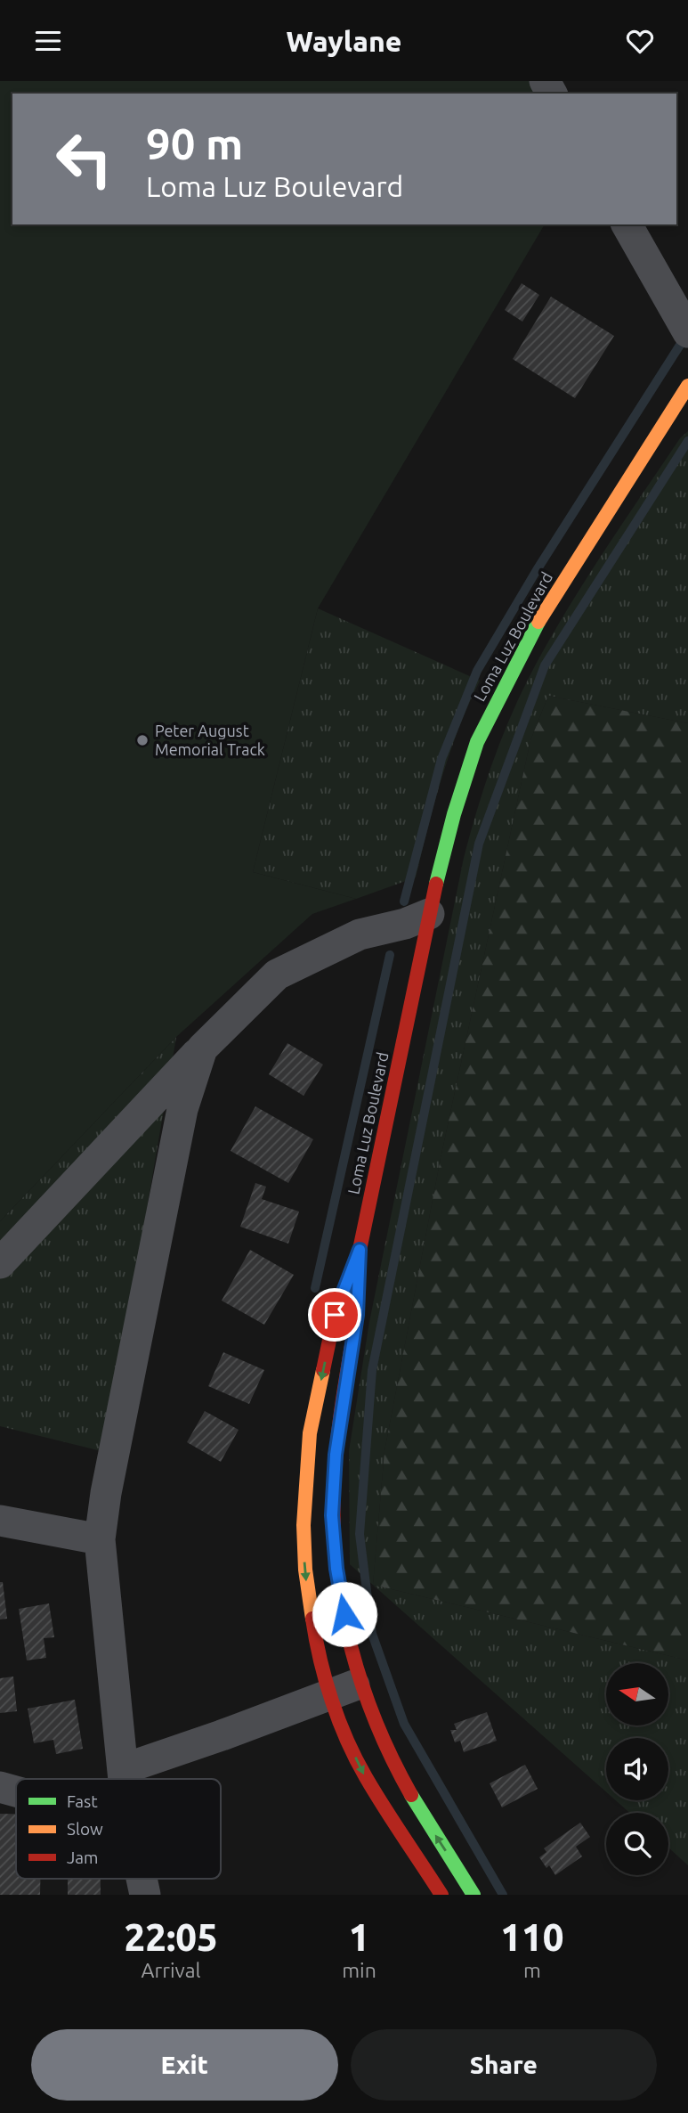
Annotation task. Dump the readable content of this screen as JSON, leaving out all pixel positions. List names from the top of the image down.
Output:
{
  "streets": {
    "highway": ["Loma Luz Boulevard"]
  },
  "places": ["Peter August Memorial Track"],
  "legend": ["Fast", "Slow", "Jam"],
  "north": "left",
  "page": {
    "header": "Waylane",
    "turn": ["90 m", "Loma Luz Boulevard"],
    "eta": [
      "22:05",
      "Arrival",
      "1",
      "min",
      "110",
      "m"
    ],
    "buttons": ["Exit", "Share"]
  }
}
